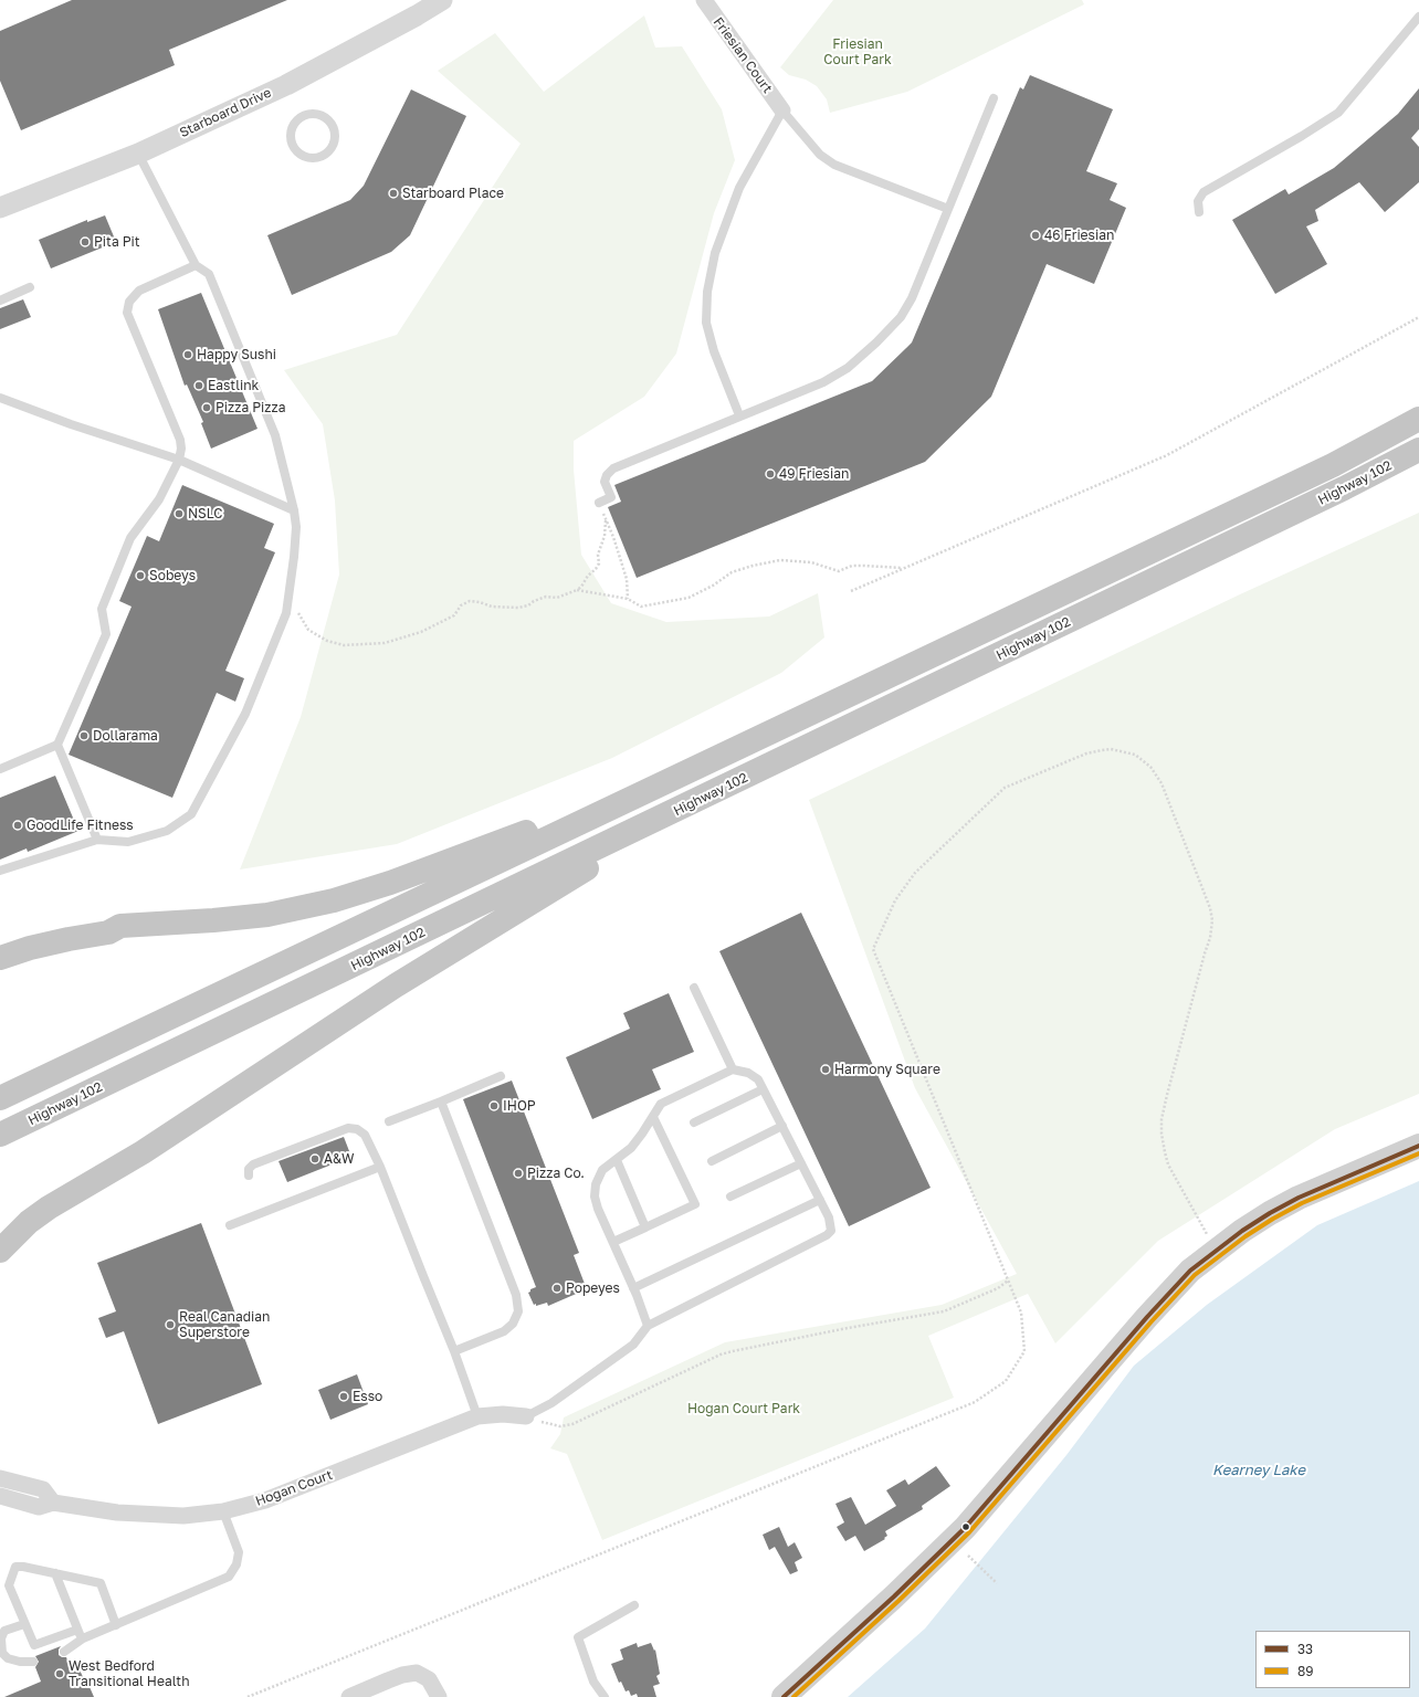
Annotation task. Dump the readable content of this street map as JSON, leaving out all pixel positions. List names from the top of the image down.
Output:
{
  "streets": {
    "highway": ["Highway 102"],
    "street": ["Friesian Court", "Starboard Drive", "Hogan Court"]
  },
  "water": ["Kearney Lake"],
  "parks": ["Friesian Court Park", "Hogan Court Park"],
  "places": [
    "Starboard Place",
    "46 Friesian",
    "Pita Pit",
    "Happy Sushi",
    "Eastlink",
    "Pizza Pizza",
    "49 Friesian",
    "NSLC",
    "Sobeys",
    "Dollarama",
    "GoodLife Fitness",
    "Harmony Square",
    "IHOP",
    "A&W",
    "Pizza Co.",
    "Popeyes",
    "Real Canadian Superstore",
    "Esso",
    "West Bedford Transitional Health"
  ],
  "lines": ["transit line 33", "transit line 89"],
  "legend": ["33", "89"]
}
